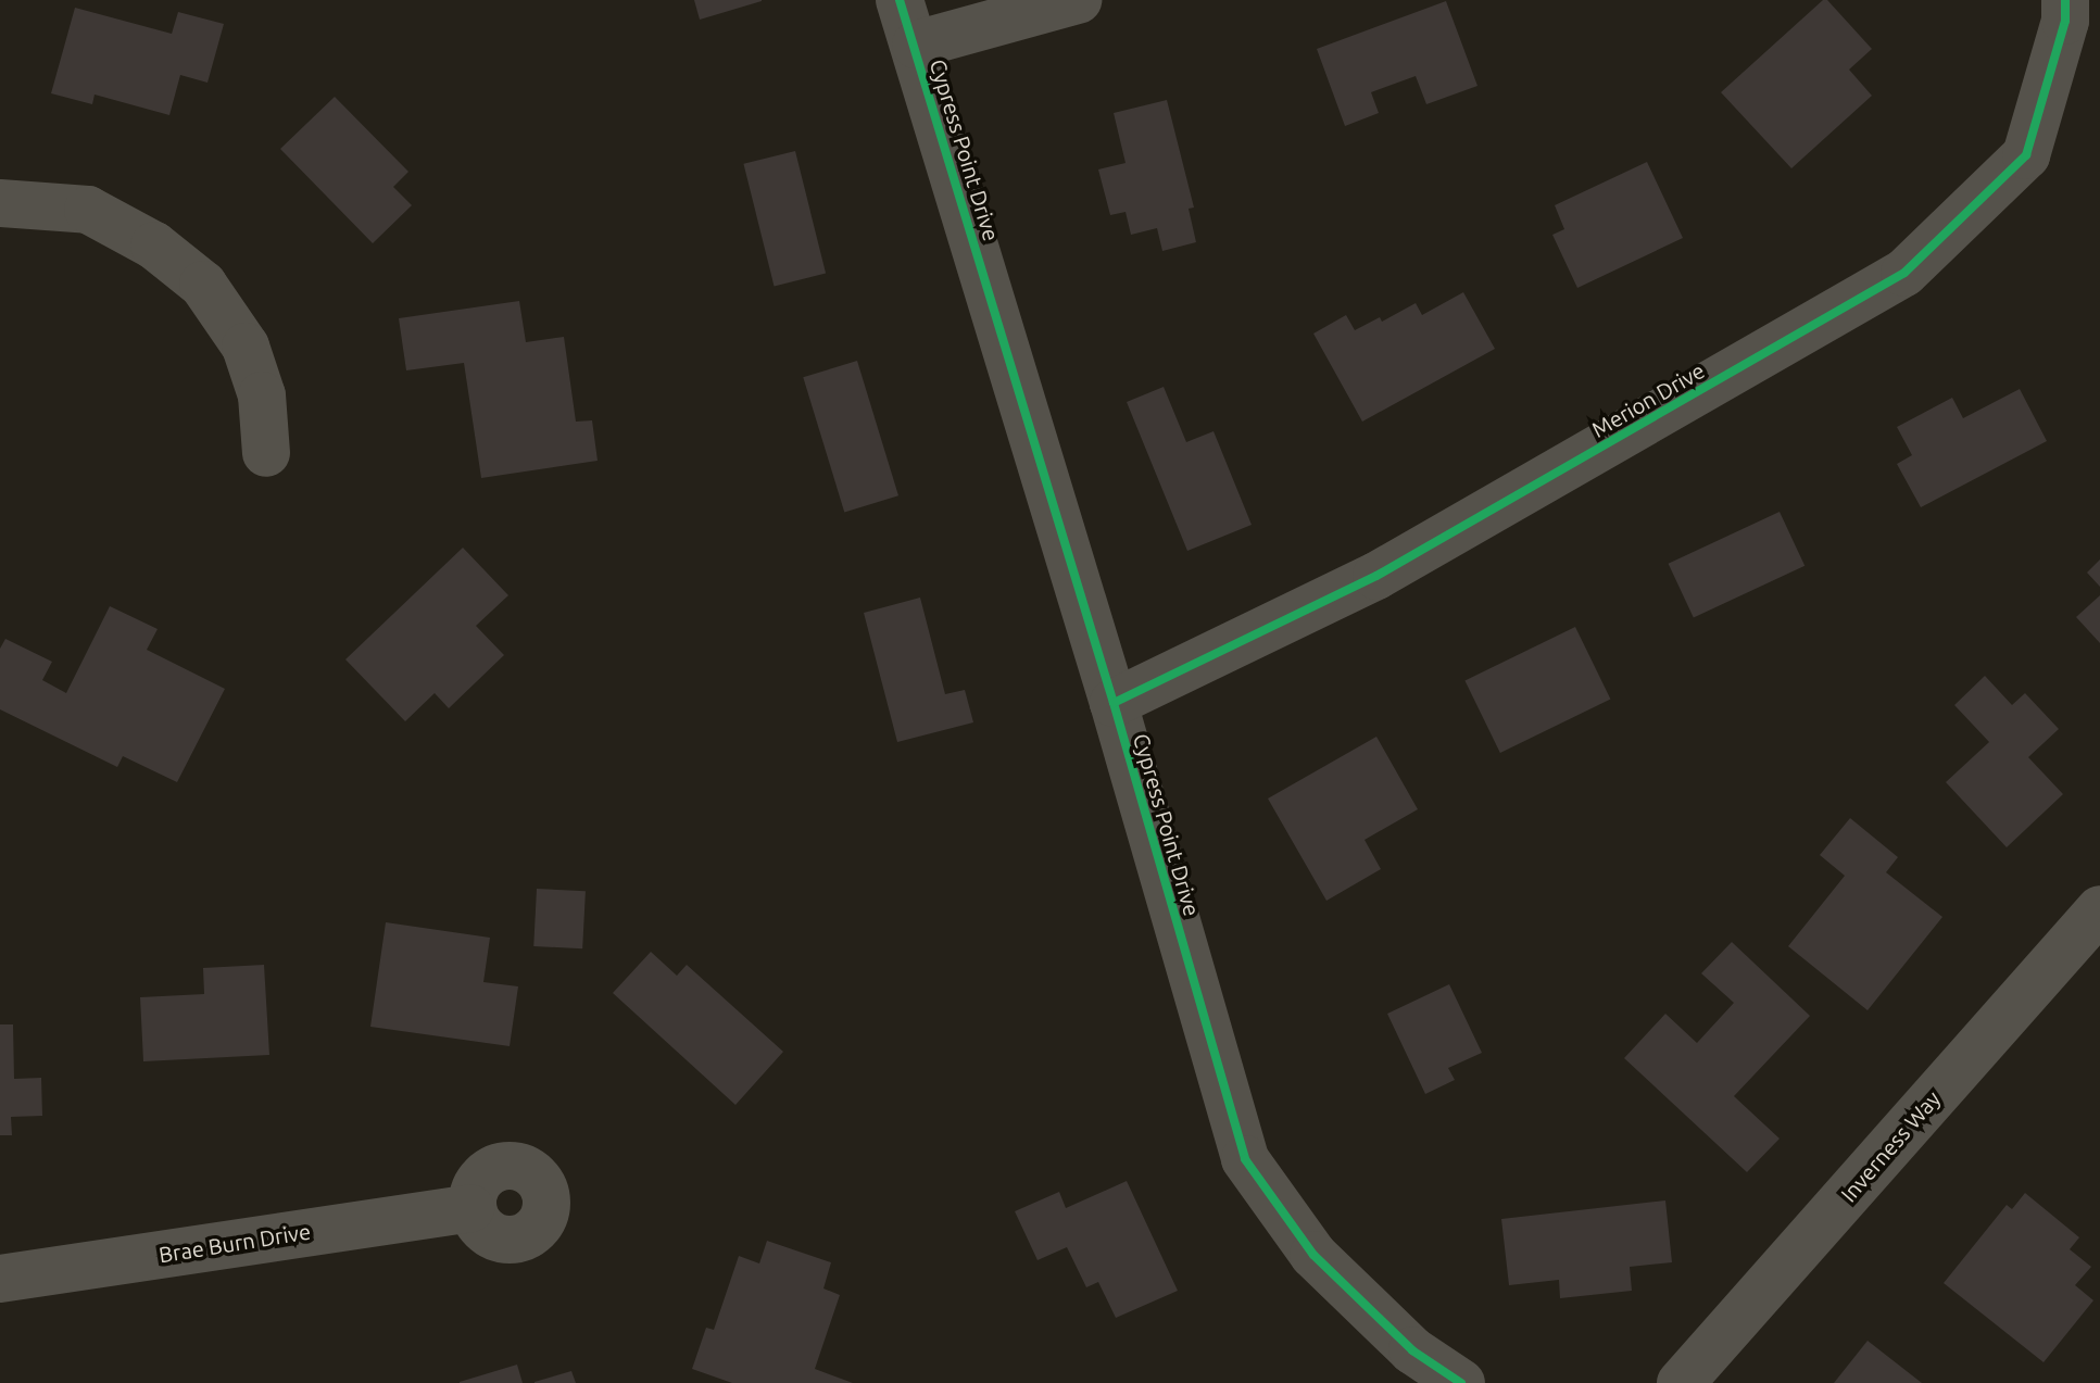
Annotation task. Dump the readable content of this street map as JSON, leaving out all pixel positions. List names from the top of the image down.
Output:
{
  "streets": {
    "street": [
      "Cypress Point Drive",
      "Merion Drive",
      "Inverness Way",
      "Brae Burn Drive"
    ]
  },
  "crossings": [
    ["Cypress Point Drive", "Merion Drive"]
  ]
}
